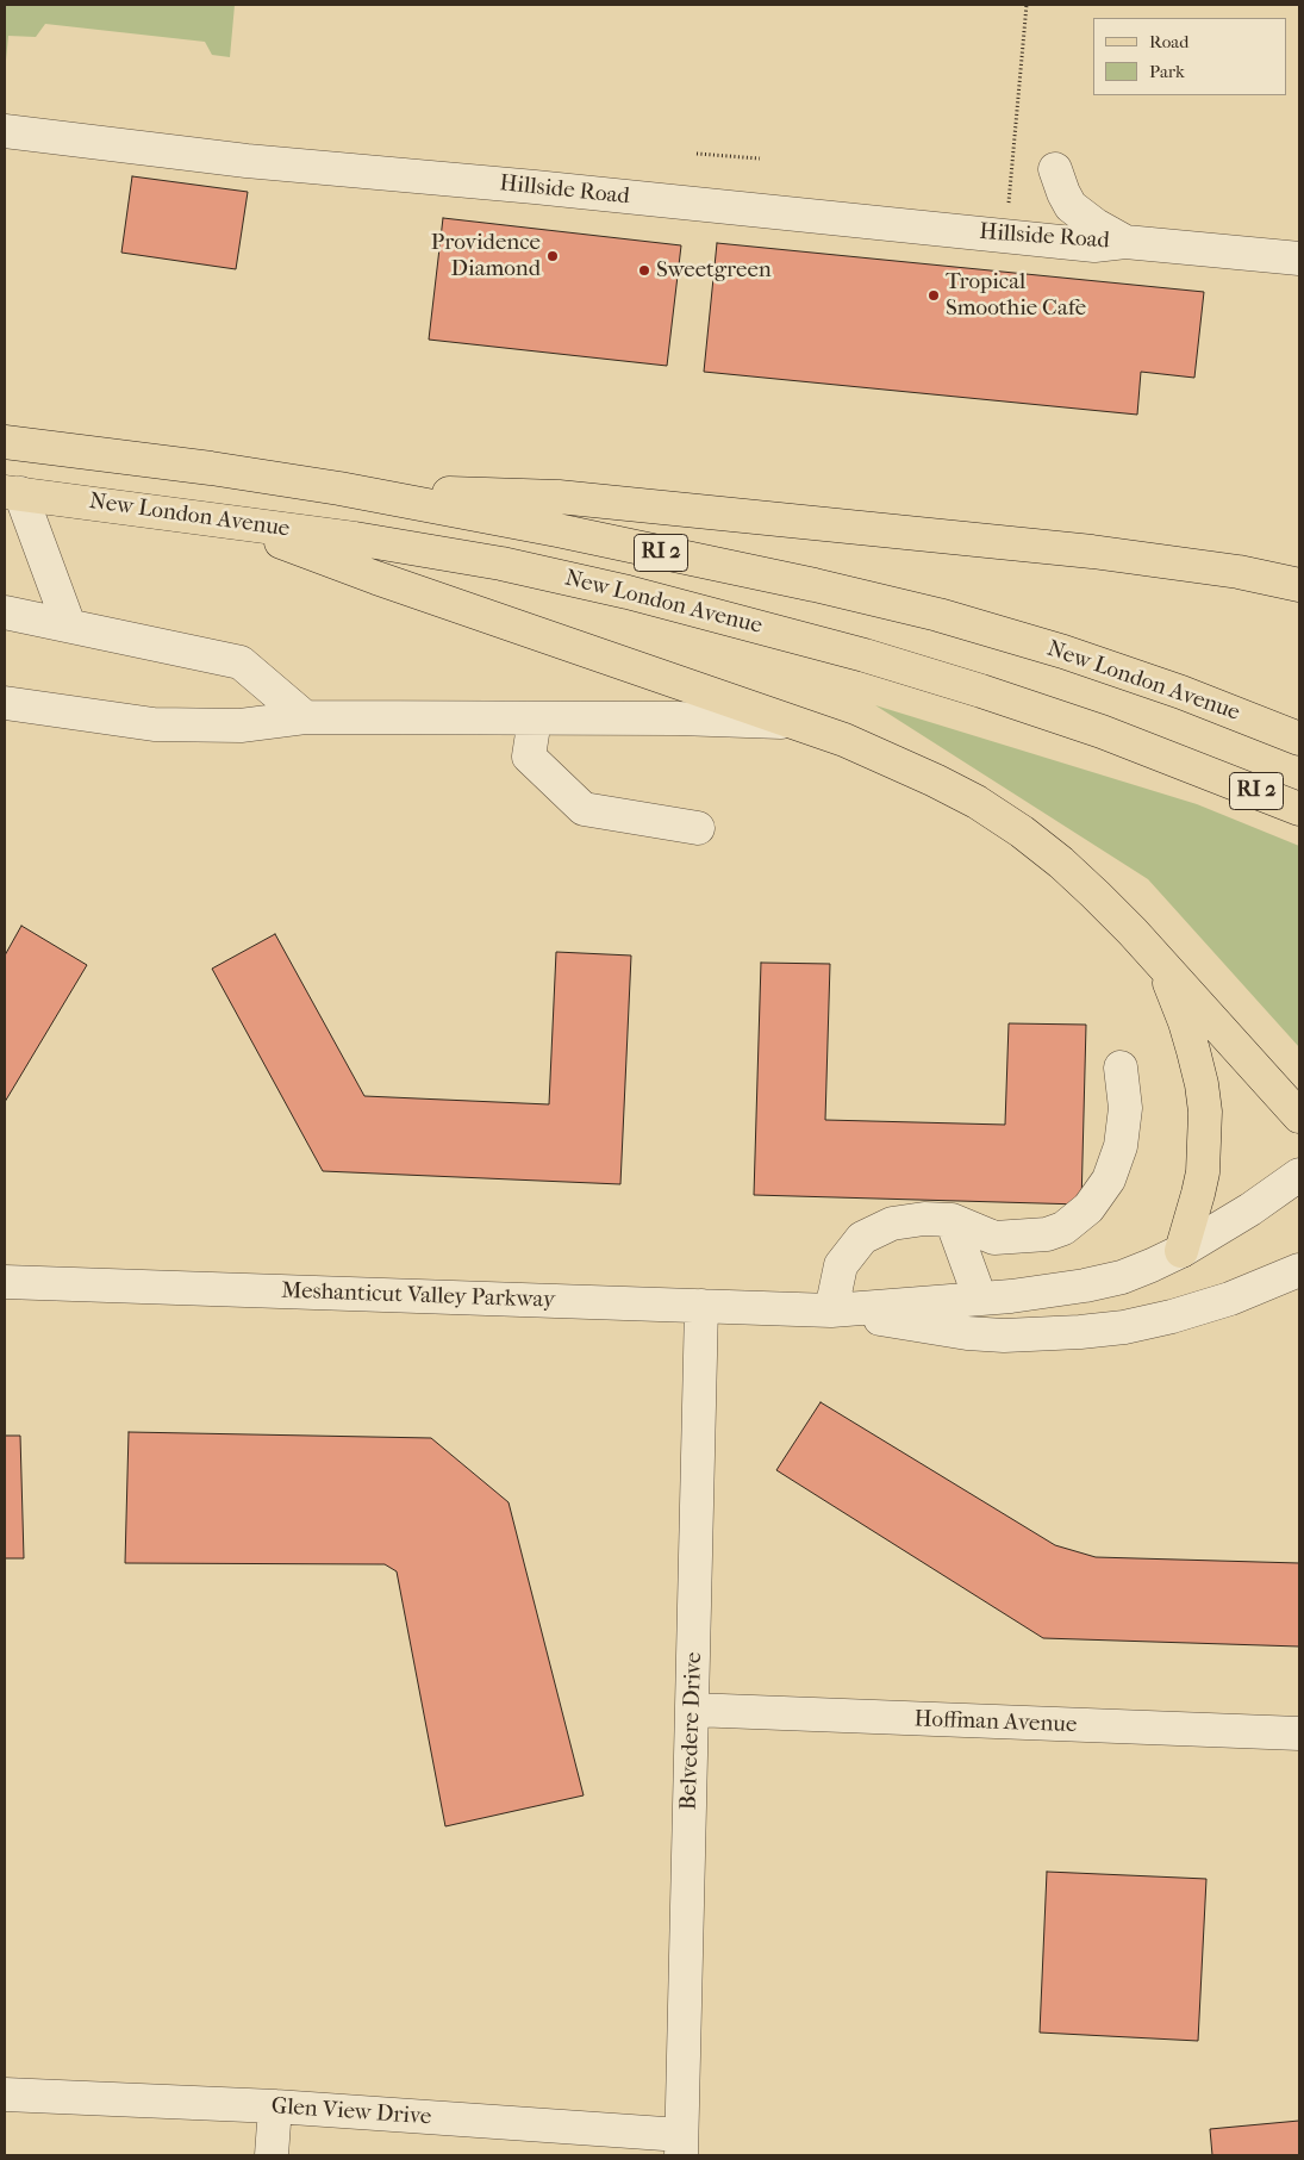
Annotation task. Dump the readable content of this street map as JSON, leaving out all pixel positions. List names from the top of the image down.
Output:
{
  "streets": {
    "main road": ["New London Avenue", "RI 2"],
    "street": [
      "Hillside Road",
      "Meshanticut Valley Parkway",
      "Hoffman Avenue",
      "Belvedere Drive",
      "Glen View Drive"
    ]
  },
  "crossings": [
    ["Meshanticut Valley Parkway", "Belvedere Drive"],
    ["Hoffman Avenue", "Belvedere Drive"],
    ["Belvedere Drive", "Glen View Drive"]
  ],
  "places": ["Providence Diamond", "Sweetgreen", "Tropical Smoothie Cafe"],
  "legend": ["Road", "Park"]
}
